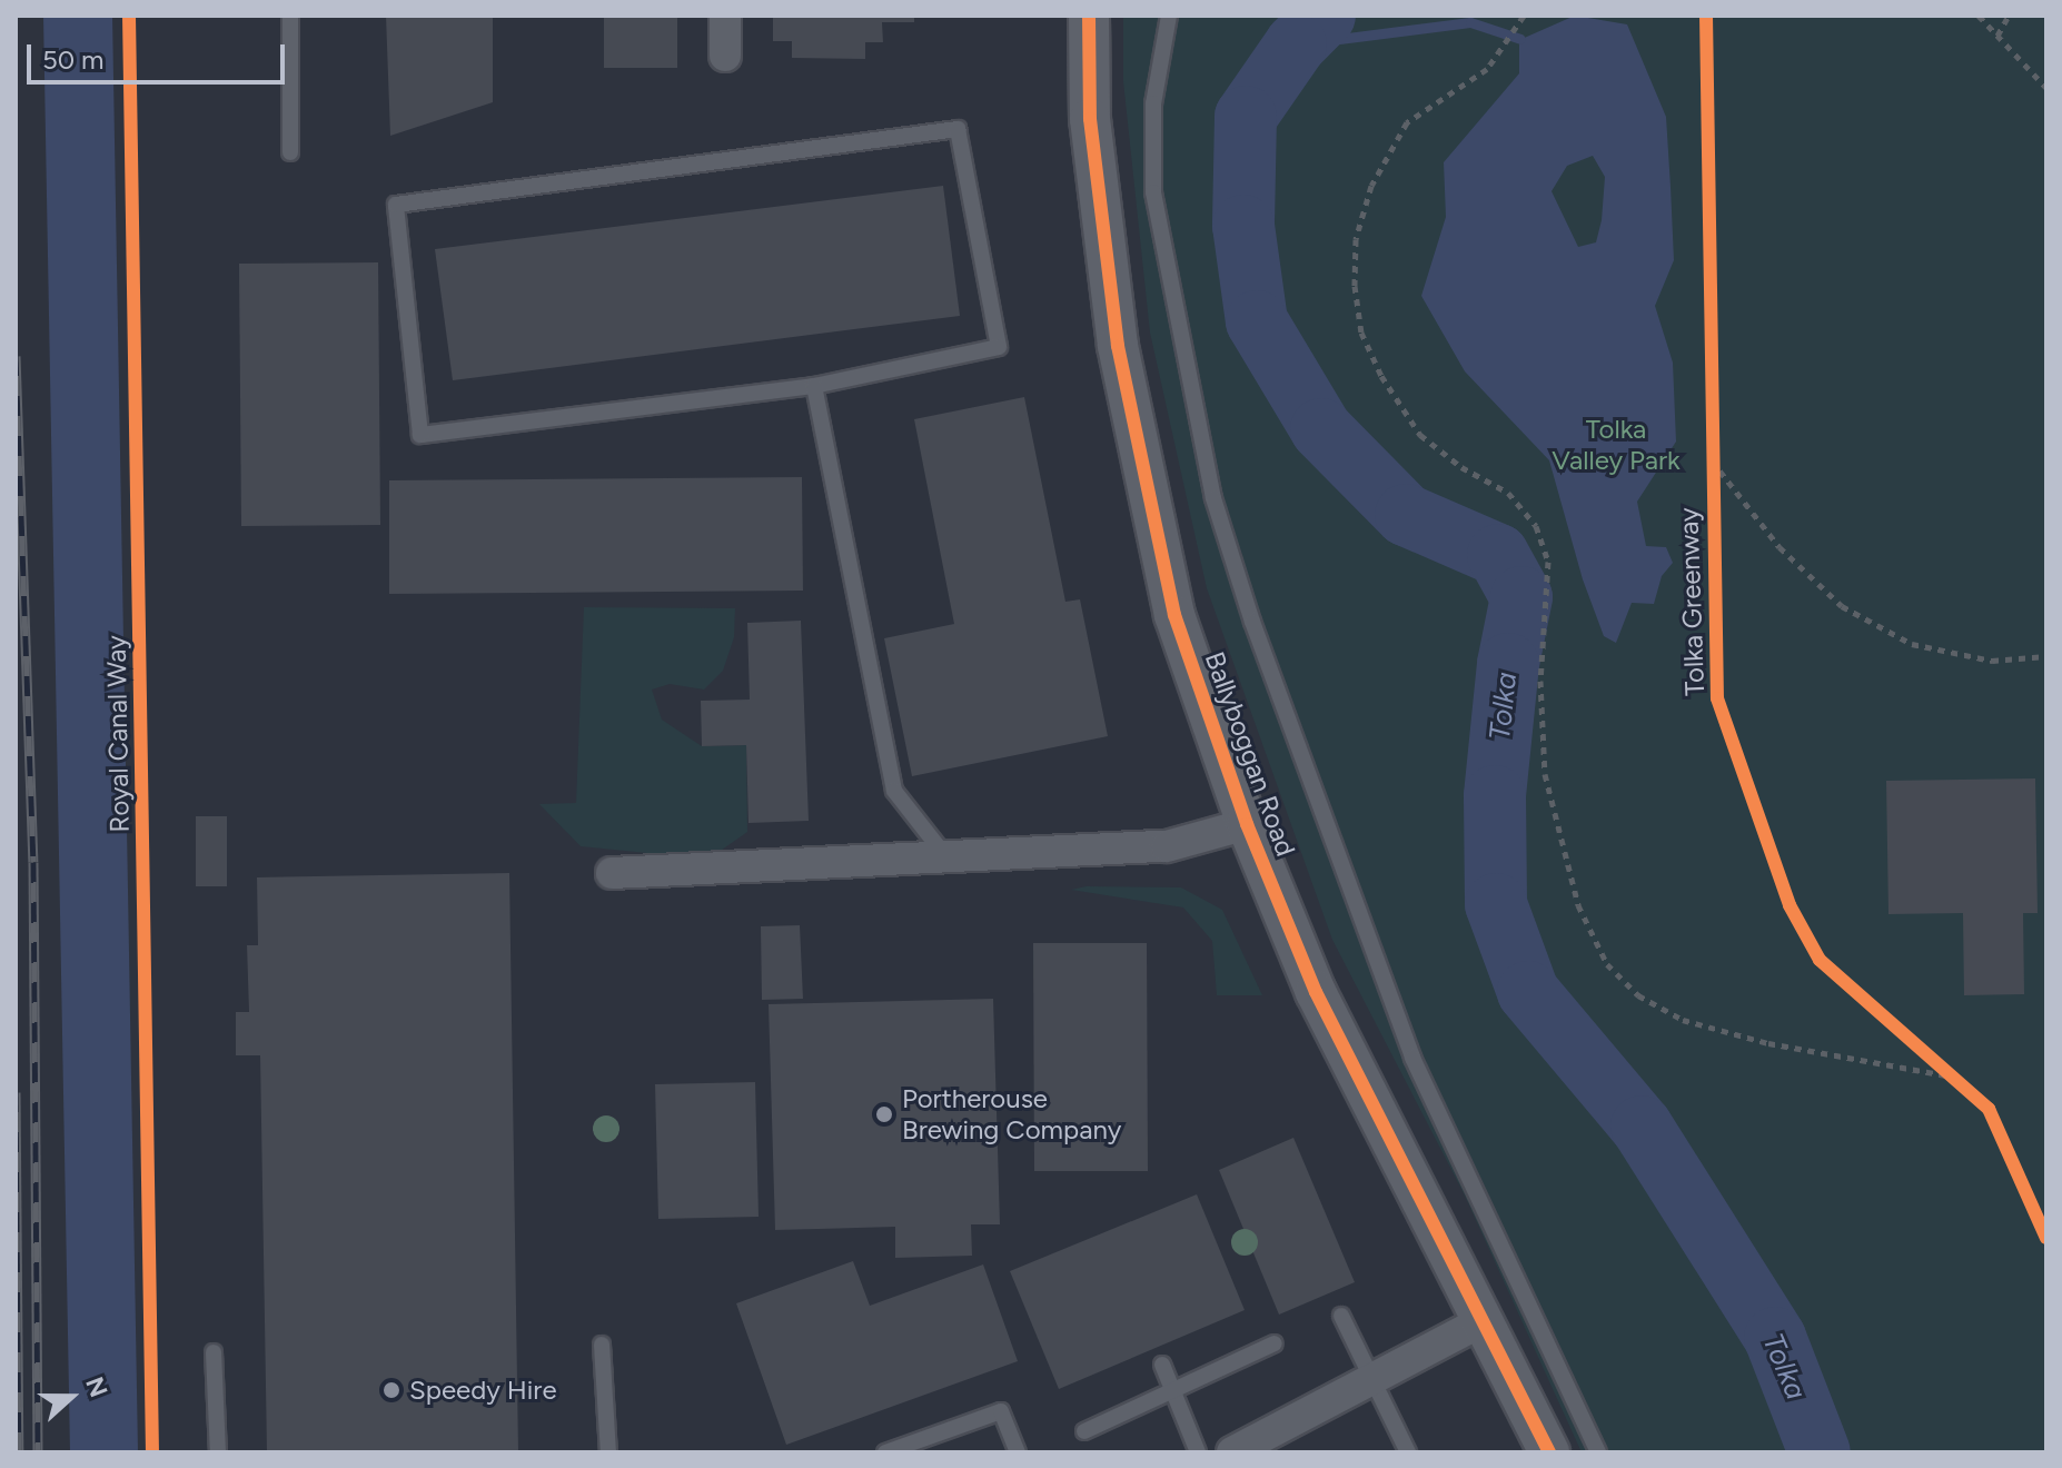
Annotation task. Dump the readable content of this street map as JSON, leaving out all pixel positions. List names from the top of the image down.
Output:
{
  "streets": {
    "street": ["Ballyboggan Road"],
    "cycle path": ["Tolka Greenway", "Royal Canal Way"]
  },
  "water": ["Tolka"],
  "parks": ["Tolka Valley Park"],
  "places": ["Portherouse Brewing Company", "Speedy Hire"],
  "scale_bar": "50 m",
  "north": "right"
}
